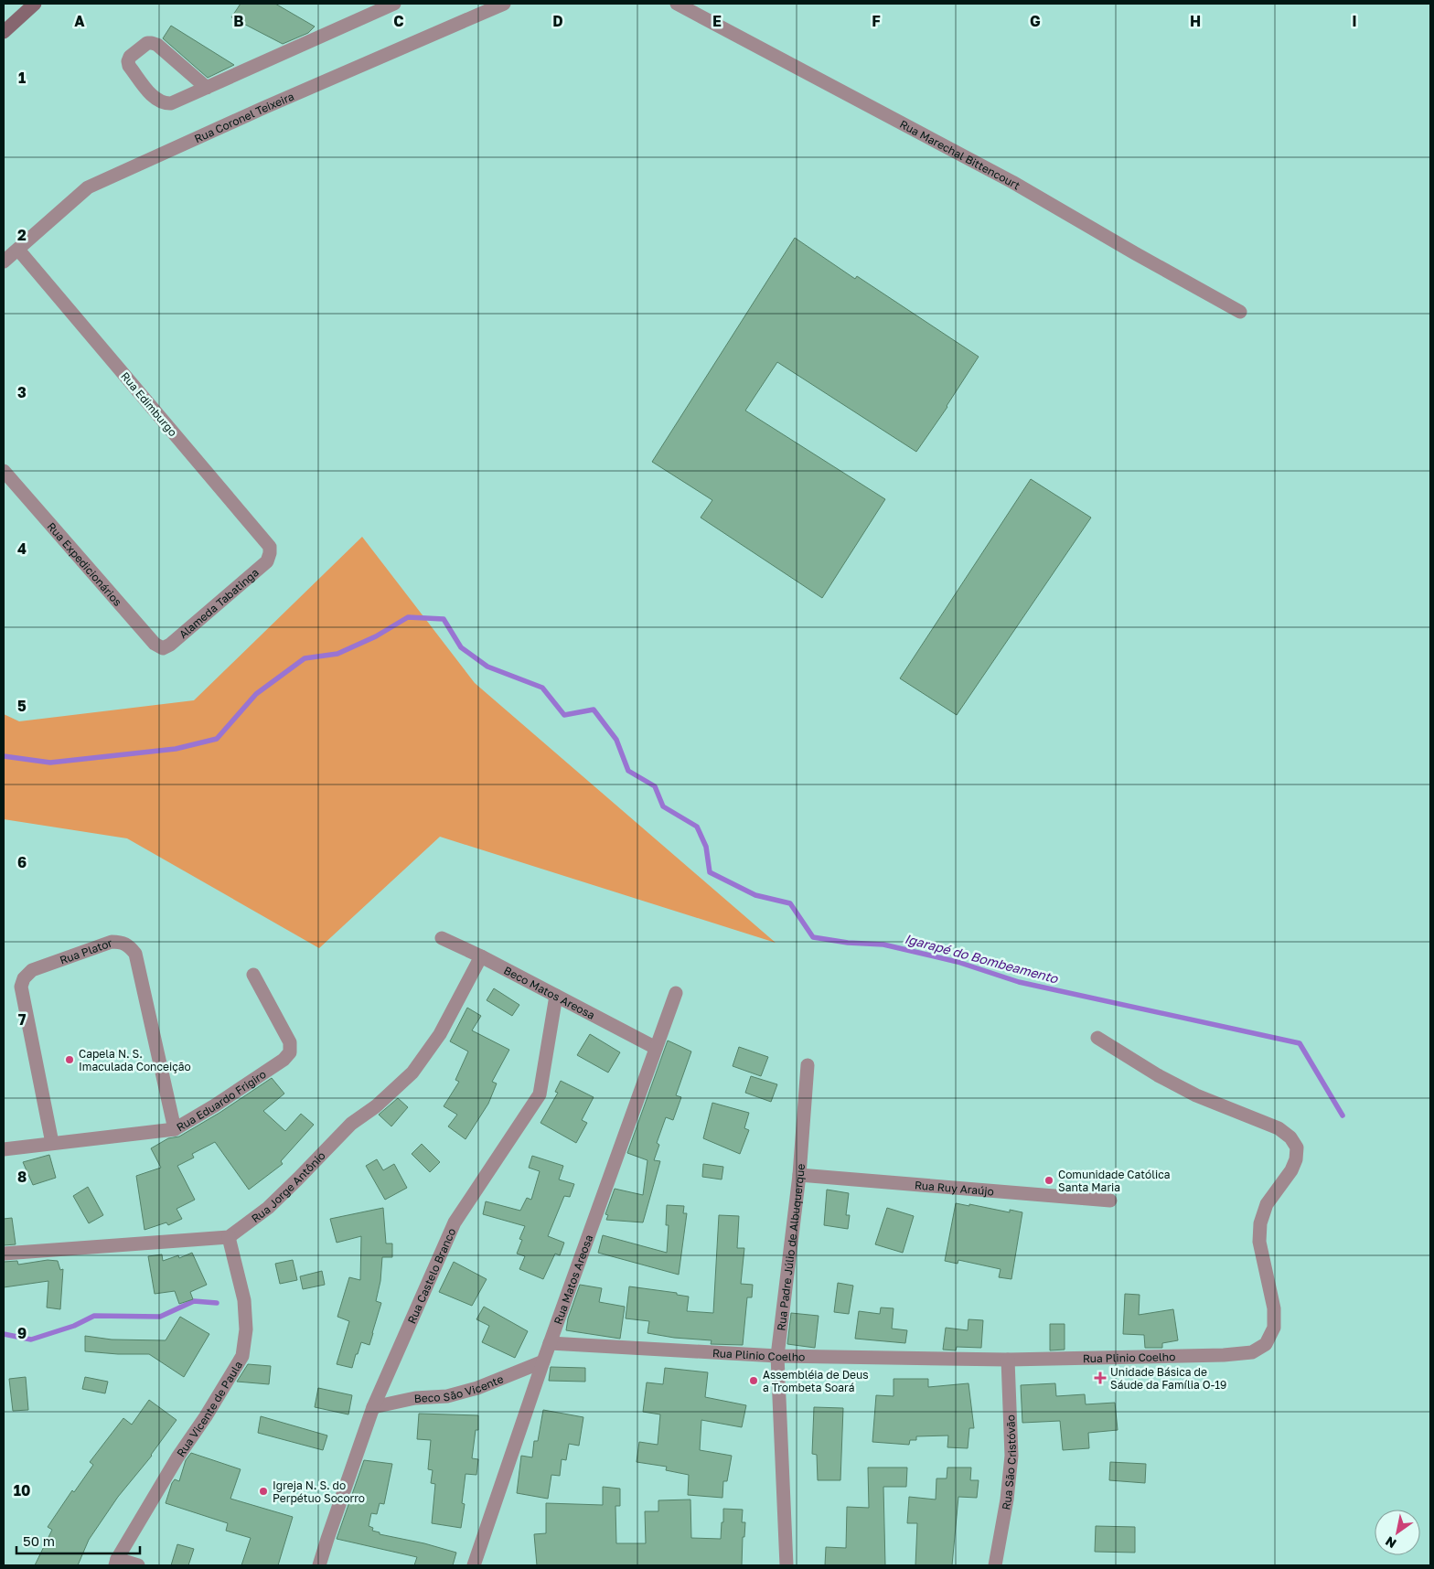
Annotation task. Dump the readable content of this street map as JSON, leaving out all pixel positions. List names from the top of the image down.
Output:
{
  "streets": {
    "street": [
      "Rua Coronel Teixeira",
      "Rua Marechal Bittencourt",
      "Rua Edimburgo",
      "Rua Expedicionários",
      "Alameda Tabatinga",
      "Rua Plator",
      "Beco Matos Areosa",
      "Rua Eduardo Frigiro",
      "Rua Jorge Antônio",
      "Rua Ruy Araújo",
      "Rua Padre Júlio de Albuquerque",
      "Rua Castelo Branco",
      "Rua Matos Areosa",
      "Rua Plinio Coelho",
      "Beco São Vicente",
      "Rua Vicente de Paula",
      "Rua São Cristóvão"
    ]
  },
  "crossings": [
    ["Rua Coronel Teixeira", "Rua Edimburgo"],
    ["Rua Edimburgo", "Alameda Tabatinga"],
    ["Rua Expedicionários", "Alameda Tabatinga"],
    ["Rua Plator", "Rua Eduardo Frigiro"],
    ["Beco Matos Areosa", "Rua Jorge Antônio"],
    ["Beco Matos Areosa", "Rua Castelo Branco"],
    ["Beco Matos Areosa", "Rua Matos Areosa"],
    ["Rua Jorge Antônio", "Rua Vicente de Paula"],
    ["Rua Ruy Araújo", "Rua Padre Júlio de Albuquerque"],
    ["Rua Padre Júlio de Albuquerque", "Rua Plinio Coelho"],
    ["Rua Castelo Branco", "Beco São Vicente"],
    ["Rua Matos Areosa", "Rua Plinio Coelho"],
    ["Rua Matos Areosa", "Beco São Vicente"],
    ["Rua Plinio Coelho", "Rua São Cristóvão"]
  ],
  "water": ["Igarapé do Bombeamento"],
  "places": {
    "other": [
      "Capela N. S. Imaculada Conceição",
      "Comunidade Católica Santa Maria",
      "Assembléia de Deus a Trombeta Soará",
      "Igreja N. S. do Perpétuo Socorro"
    ],
    "health": ["Unidade Básica de Sáude da Família O-19"]
  },
  "scale_bar": "50 m",
  "north": "bottom left",
  "grid": {
    "columns": [
      "A",
      "B",
      "C",
      "D",
      "E",
      "F",
      "G",
      "H",
      "I"
    ],
    "rows": [
      "1",
      "2",
      "3",
      "4",
      "5",
      "6",
      "7",
      "8",
      "9",
      "10"
    ]
  }
}
